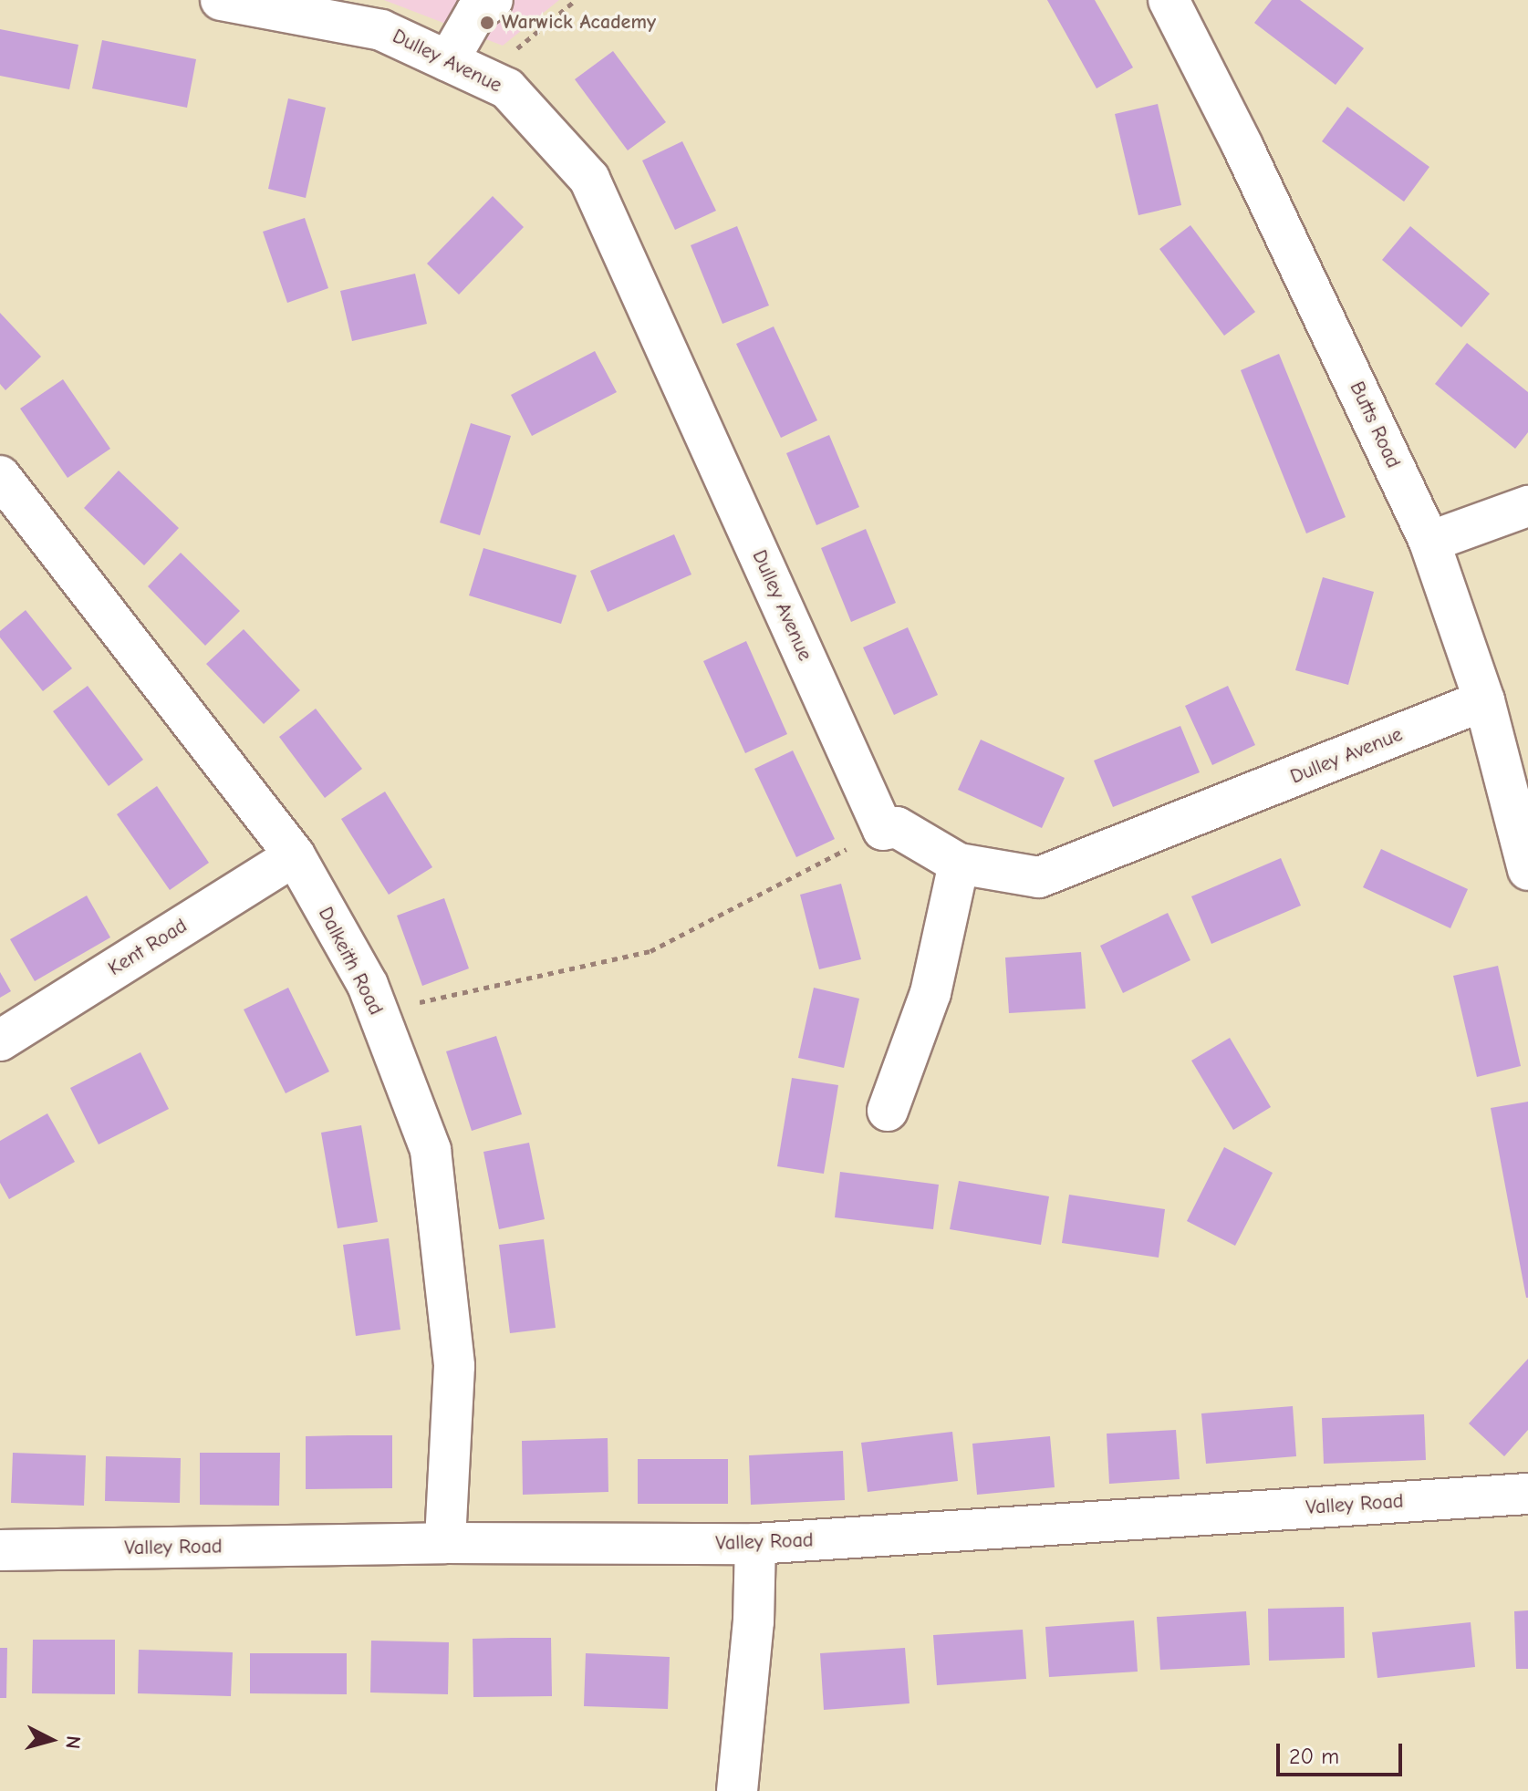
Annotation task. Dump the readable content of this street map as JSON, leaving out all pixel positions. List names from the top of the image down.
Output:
{
  "streets": {
    "street": [
      "Dulley Avenue",
      "Butts Road",
      "Kent Road",
      "Dalkeith Road",
      "Valley Road"
    ]
  },
  "crossings": [
    ["Dulley Avenue", "Butts Road"],
    ["Kent Road", "Dalkeith Road"],
    ["Dalkeith Road", "Valley Road"]
  ],
  "places": ["Warwick Academy"],
  "scale_bar": "20 m",
  "north": "right"
}
